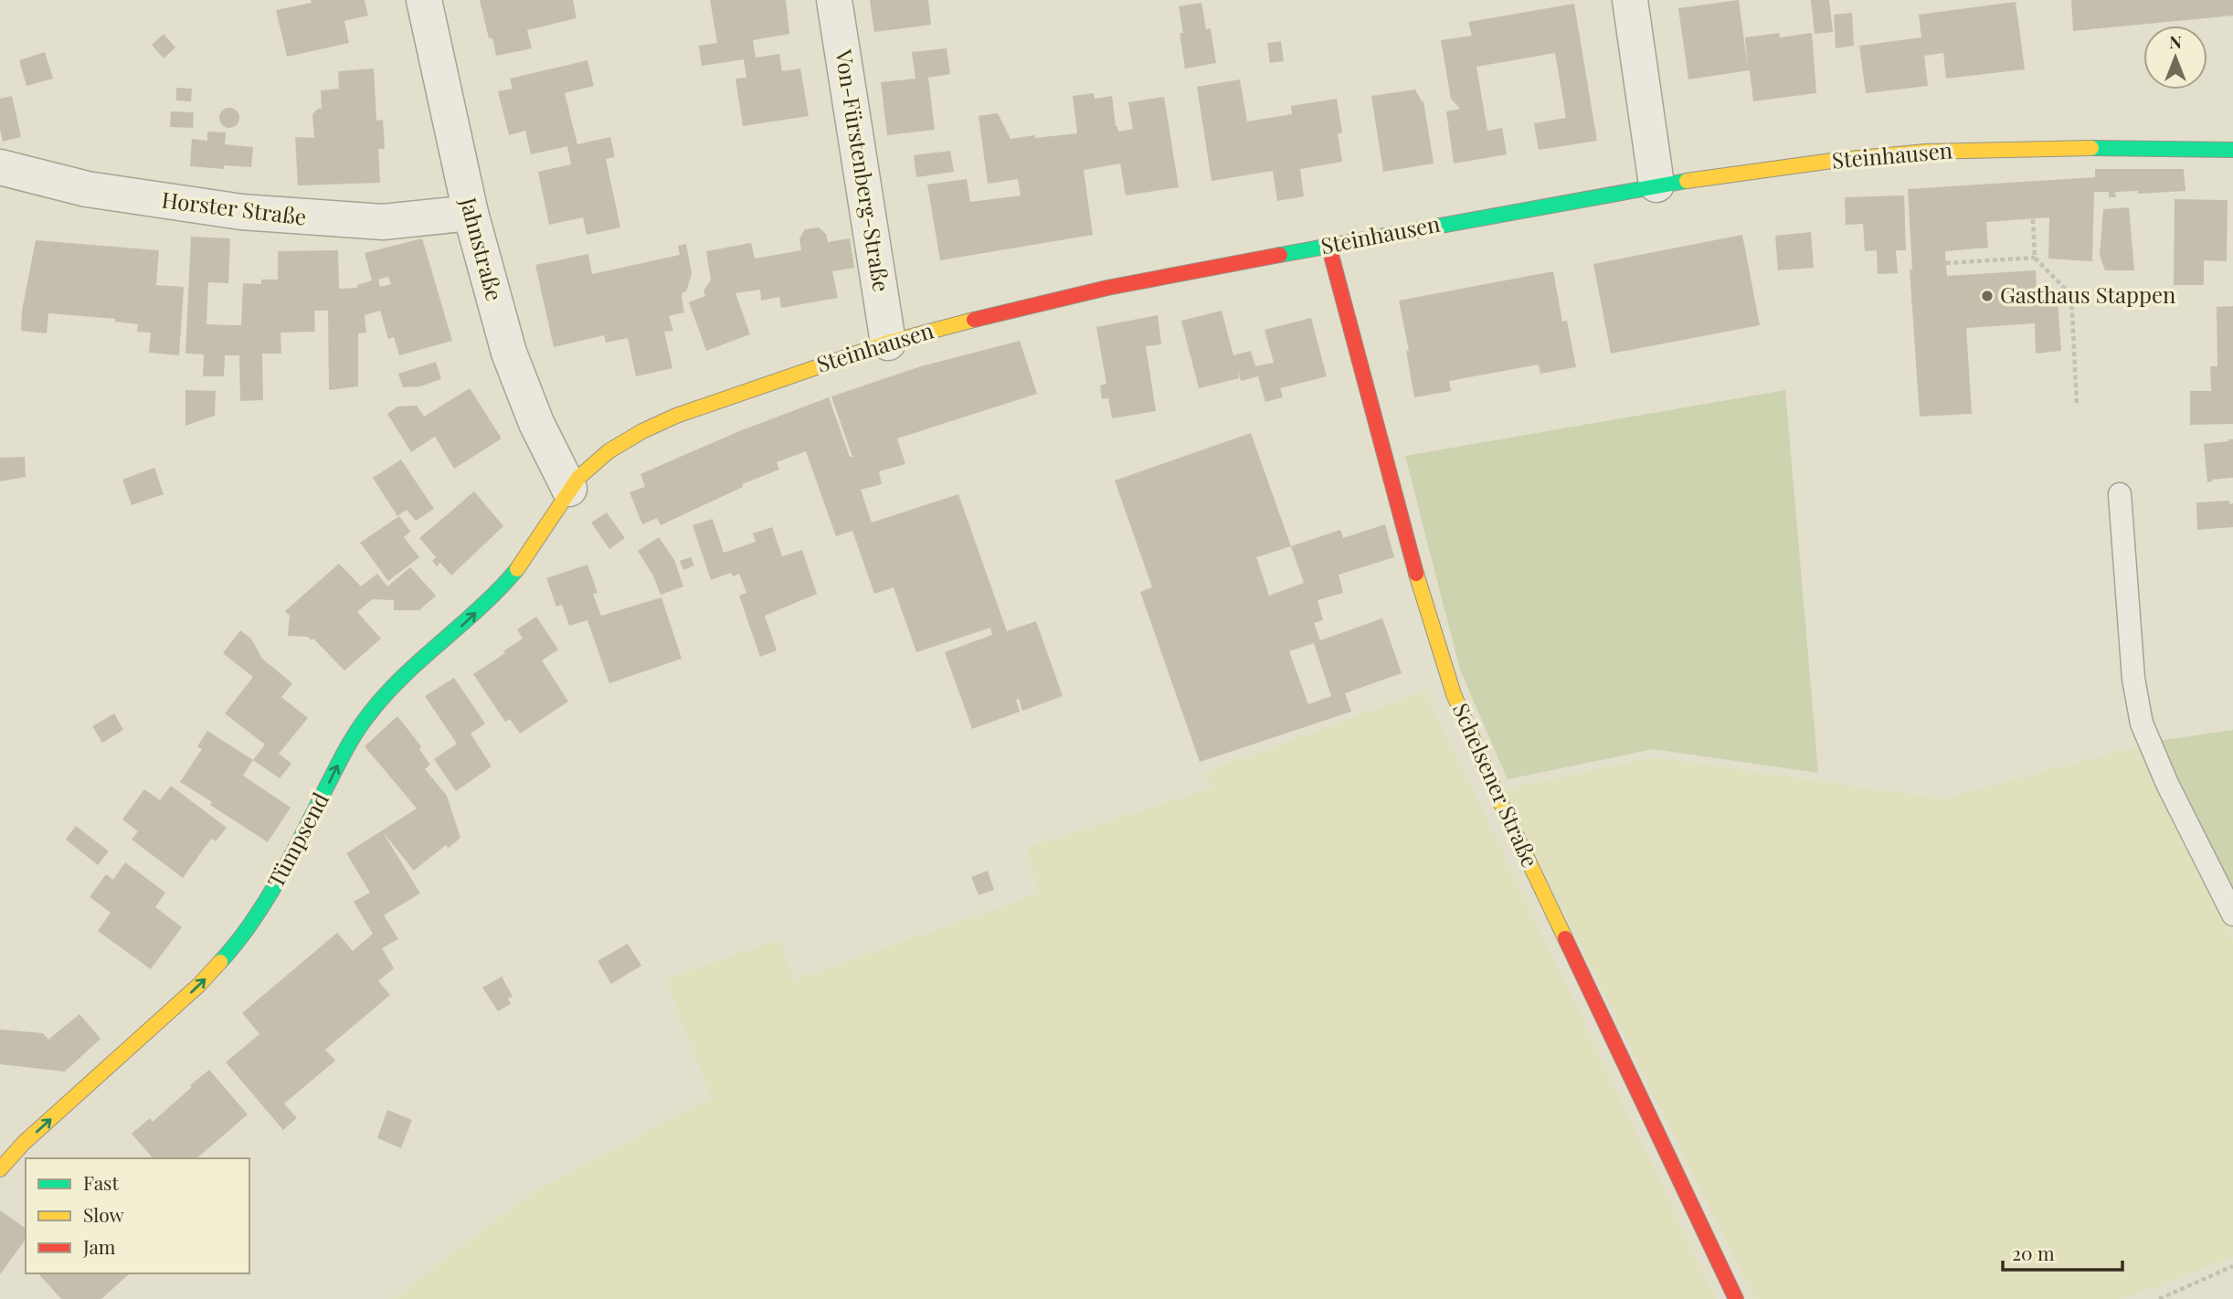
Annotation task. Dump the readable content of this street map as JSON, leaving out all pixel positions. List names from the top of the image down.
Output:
{
  "streets": {
    "street": [
      "Steinhausen",
      "Von-Fürstenberg-Straße",
      "Horster Straße",
      "Jahnstraße",
      "Schelsener Straße",
      "Tümpsend"
    ]
  },
  "crossings": [
    ["Steinhausen", "Von-Fürstenberg-Straße"],
    ["Steinhausen", "Jahnstraße"],
    ["Steinhausen", "Schelsener Straße"],
    ["Steinhausen", "Tümpsend"],
    ["Horster Straße", "Jahnstraße"],
    ["Jahnstraße", "Tümpsend"]
  ],
  "one_way": ["Tümpsend"],
  "places": ["Gasthaus Stappen"],
  "legend": ["Fast", "Slow", "Jam"],
  "scale_bar": "20 m",
  "north": "top"
}
